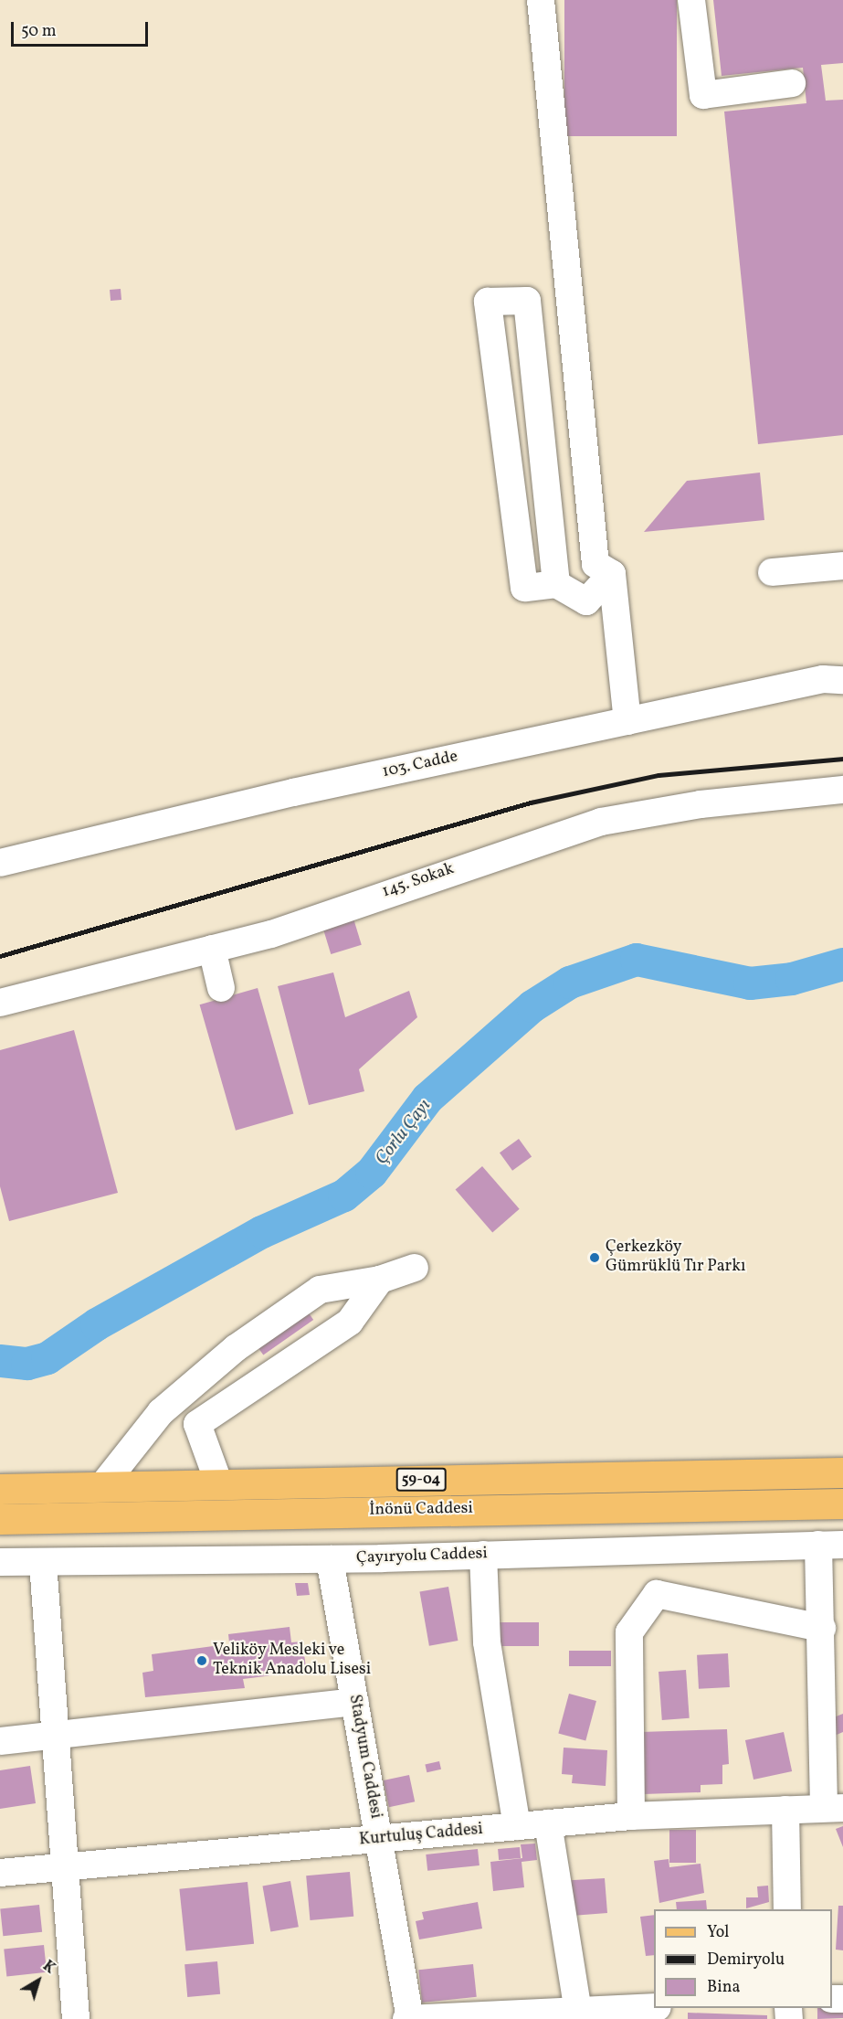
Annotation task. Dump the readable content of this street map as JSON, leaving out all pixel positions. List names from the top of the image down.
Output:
{
  "streets": {
    "main road": ["59-04", "İnönü Caddesi"],
    "street": [
      "103. Cadde",
      "145. Sokak",
      "Çayıryolu Caddesi",
      "Stadyum Caddesi",
      "Kurtuluş Caddesi"
    ]
  },
  "crossings": [
    ["Çayıryolu Caddesi", "Stadyum Caddesi"],
    ["Stadyum Caddesi", "Kurtuluş Caddesi"]
  ],
  "water": ["Çorlu Çayı"],
  "places": ["Çerkezköy Gümrüklü Tır Parkı", "Veliköy Mesleki ve Teknik Anadolu Lisesi"],
  "legend": ["Yol", "Demiryolu", "Bina"],
  "scale_bar": "50 m",
  "north": "top right"
}
